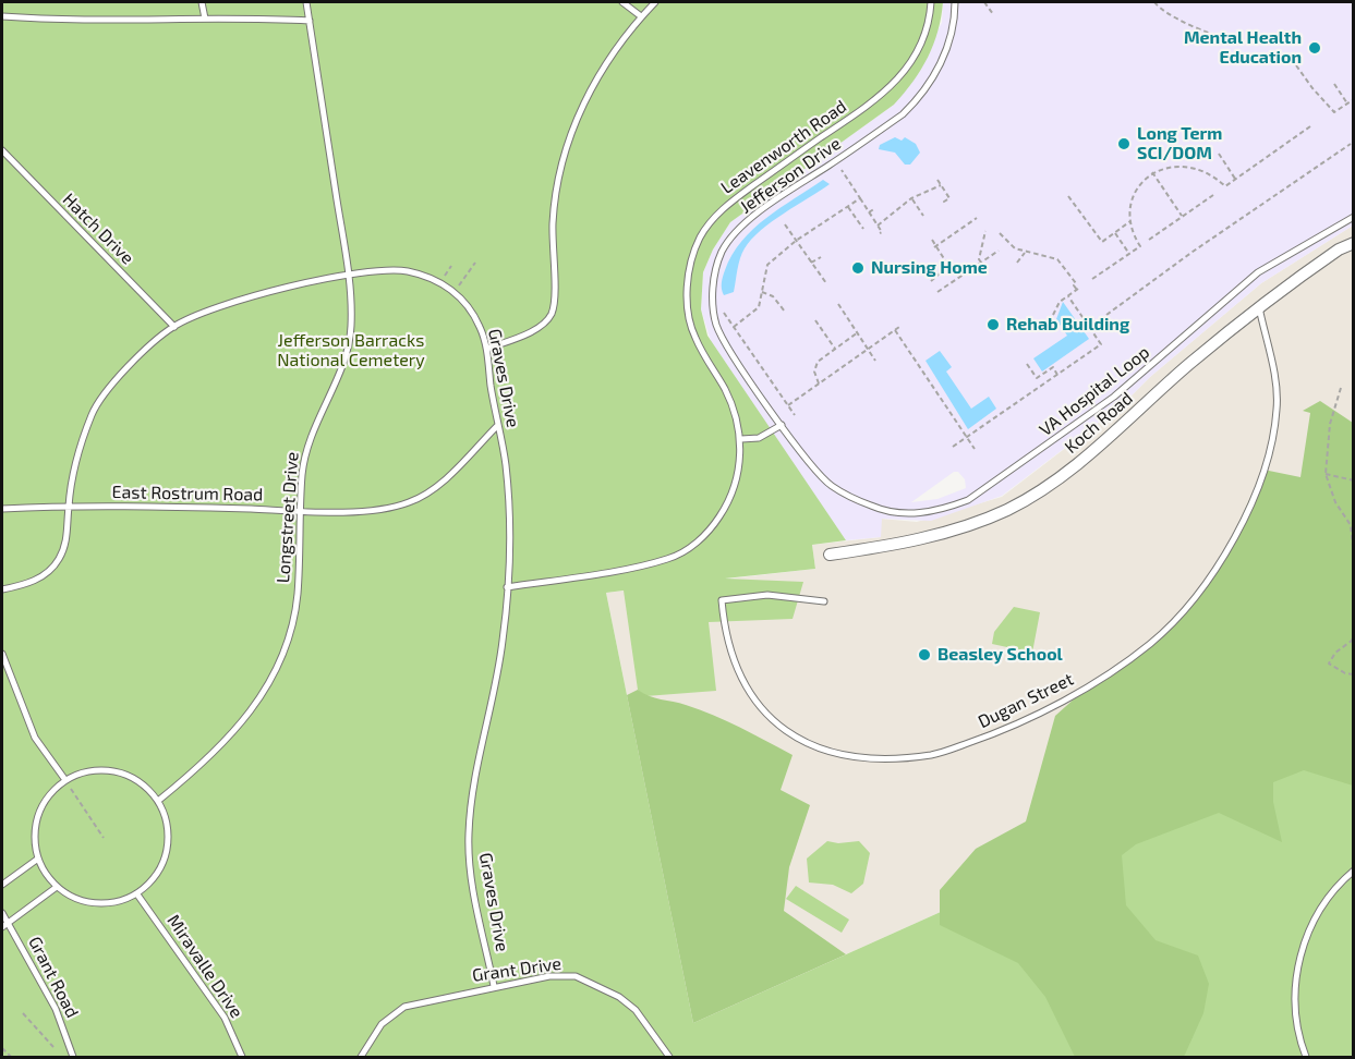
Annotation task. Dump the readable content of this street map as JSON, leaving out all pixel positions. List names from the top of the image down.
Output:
{
  "streets": {
    "street": ["Koch Road"],
    "lane": [
      "Leavenworth Road",
      "Jefferson Drive",
      "Hatch Drive",
      "Graves Drive",
      "VA Hospital Loop",
      "East Rostrum Road",
      "Longstreet Drive",
      "Dugan Street",
      "Miravalle Drive",
      "Grant Drive",
      "Grant Road"
    ]
  },
  "crossings": [
    ["Leavenworth Road", "Graves Drive"],
    ["Jefferson Drive", "VA Hospital Loop"],
    ["Hatch Drive", "Graves Drive"],
    ["Graves Drive", "East Rostrum Road"],
    ["Graves Drive", "Longstreet Drive"],
    ["Graves Drive", "Grant Drive"],
    ["Koch Road", "Dugan Street"],
    ["East Rostrum Road", "Longstreet Drive"],
    ["Longstreet Drive", "Miravalle Drive"]
  ],
  "parks": ["Jefferson Barracks National Cemetery"],
  "places": [
    "Mental Health Education",
    "Long Term SCI/DOM",
    "Nursing Home",
    "Rehab Building",
    "Beasley School"
  ]
}
